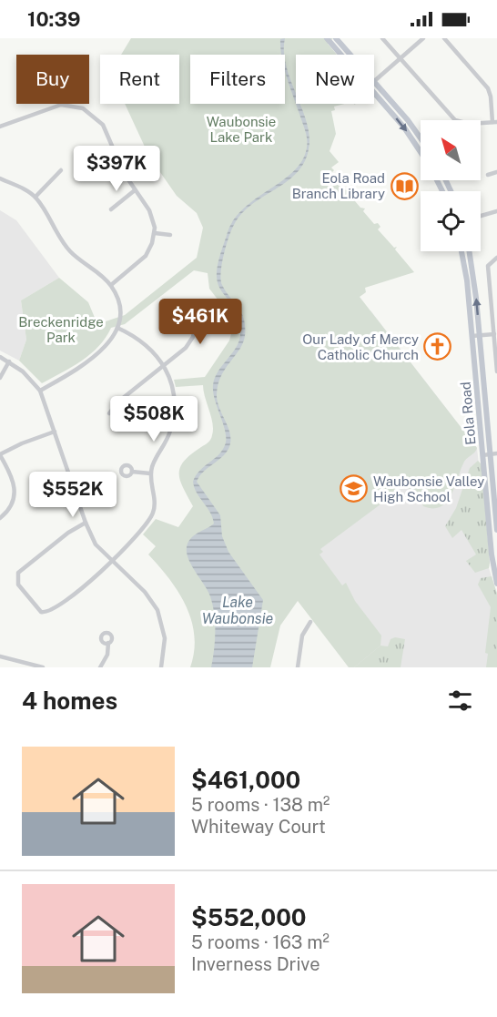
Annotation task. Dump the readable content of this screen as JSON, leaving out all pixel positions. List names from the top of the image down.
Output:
{
  "streets": {
    "main road": ["Eola Road"]
  },
  "water": ["Lake Waubonsie"],
  "parks": ["Waubonsie Lake Park", "Breckenridge Park"],
  "places": {
    "library": ["Eola Road Branch Library"],
    "church": ["Our Lady of Mercy Catholic Church"],
    "school or university": ["Waubonsie Valley High School"]
  },
  "north": "top left",
  "page": {
    "status": "10:39",
    "chip": [
      "Buy",
      "Rent",
      "Filters",
      "New"
    ],
    "price": [
      "$397K",
      "$461K",
      "$508K",
      "$552K"
    ],
    "heading": "4 homes",
    "list": [
      {
        "name": "$461,000",
        "note": "5 rooms · 138 m² · Whiteway Court"
      },
      {
        "name": "$552,000",
        "note": "5 rooms · 163 m² · Inverness Drive"
      }
    ]
  }
}
